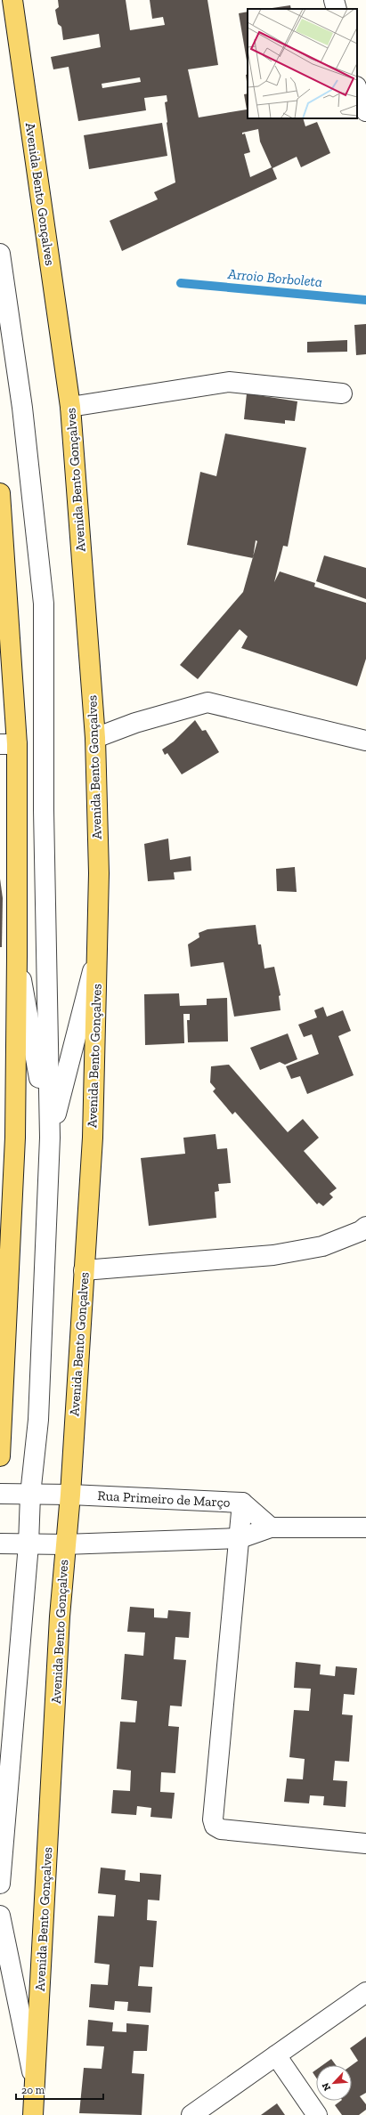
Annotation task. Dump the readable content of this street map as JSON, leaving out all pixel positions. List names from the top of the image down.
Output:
{
  "streets": {
    "main road": ["Avenida Bento Gonçalves"],
    "street": ["Rua Primeiro de Março"]
  },
  "crossings": [
    ["Avenida Bento Gonçalves", "Rua Primeiro de Março"]
  ],
  "water": ["Arroio Borboleta"],
  "scale_bar": "20 m",
  "north": "bottom left"
}
